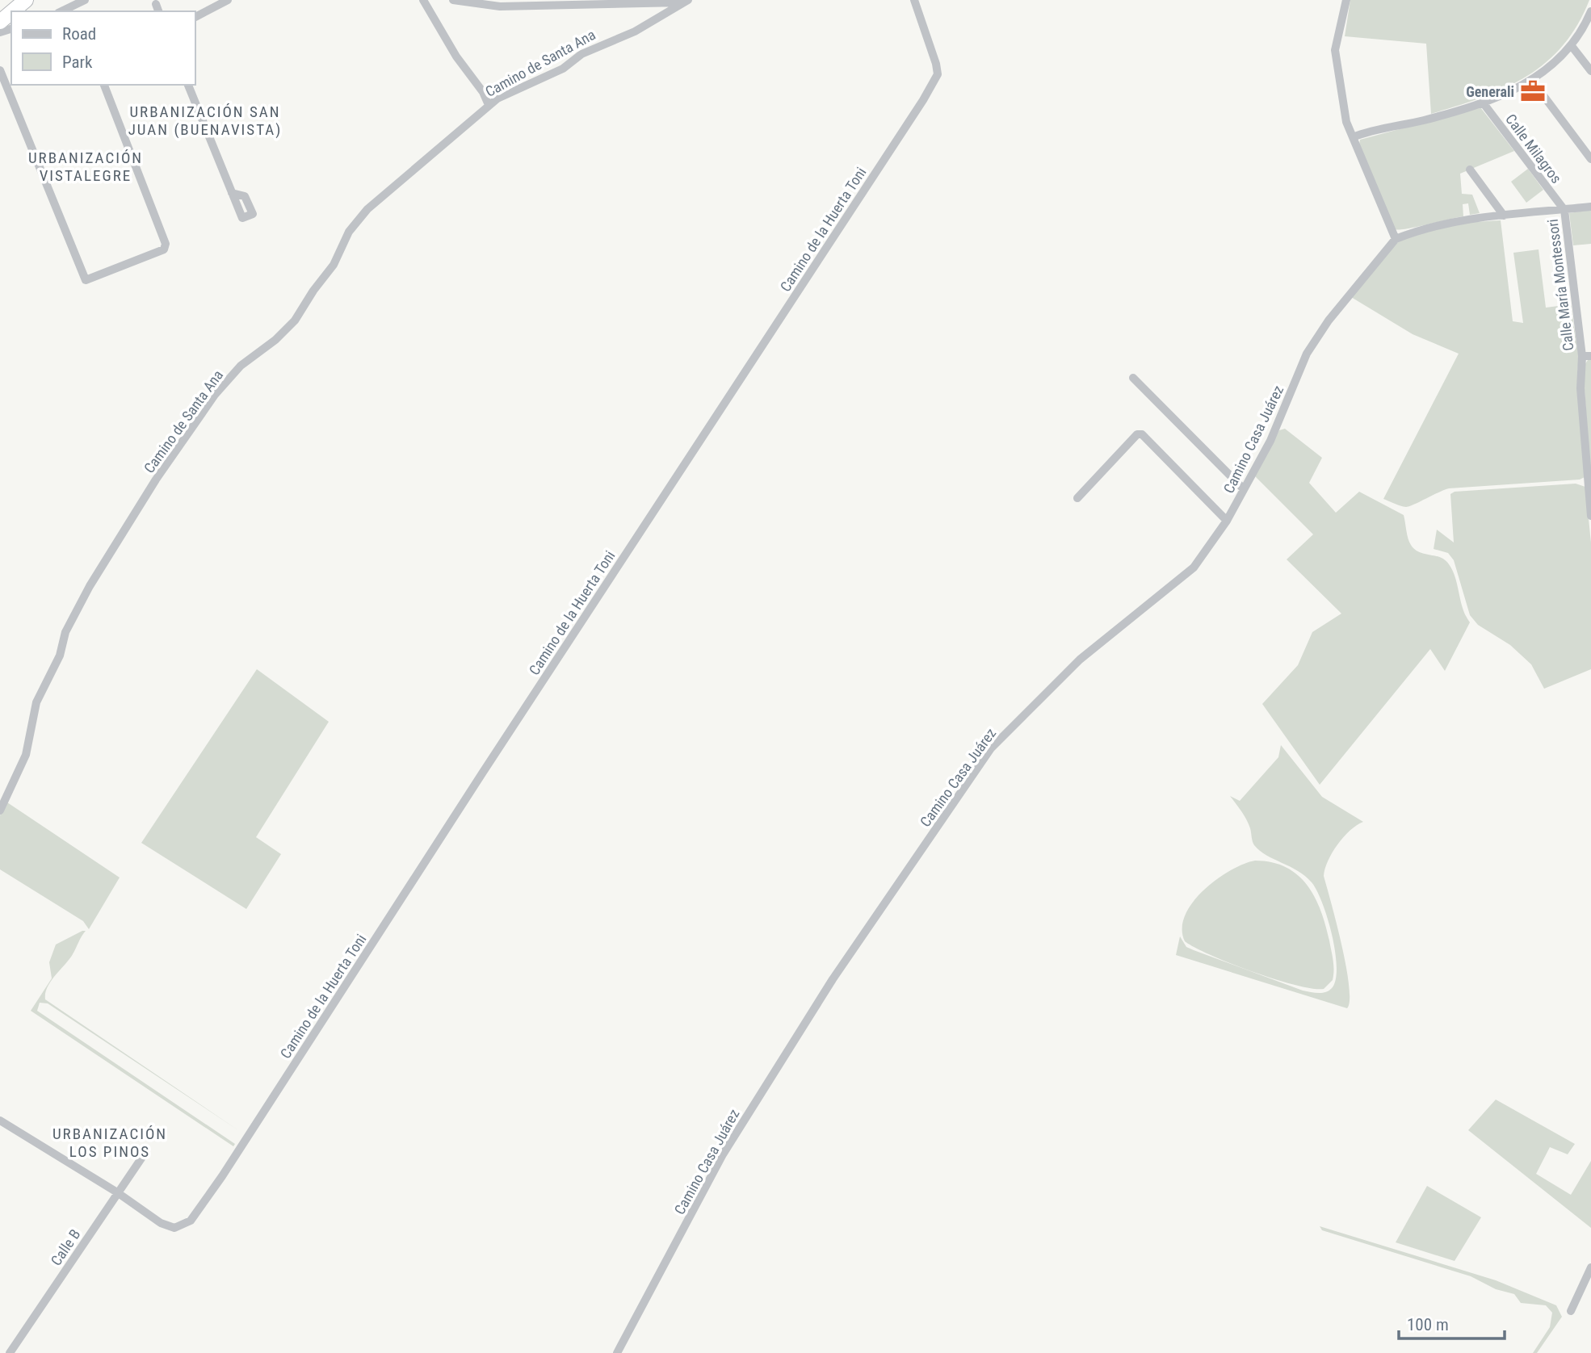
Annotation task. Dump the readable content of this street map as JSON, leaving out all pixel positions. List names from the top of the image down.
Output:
{
  "streets": {
    "street": [
      "Camino de Santa Ana",
      "Calle Milagros",
      "Camino de la Huerta Toni",
      "Calle María Montessori",
      "Camino Casa Juárez",
      "Calle B"
    ]
  },
  "crossings": [
    ["Calle Milagros", "Calle María Montessori"],
    ["Calle Milagros", "Camino Casa Juárez"],
    ["Camino de la Huerta Toni", "Calle B"],
    ["Calle María Montessori", "Camino Casa Juárez"]
  ],
  "districts": ["URBANIZACIÓN SAN JUAN (BUENAVISTA)", "URBANIZACIÓN VISTALEGRE", "URBANIZACIÓN LOS PINOS"],
  "places": {
    "office": ["Generali"]
  },
  "legend": ["Road", "Park"],
  "scale_bar": "100 m"
}
